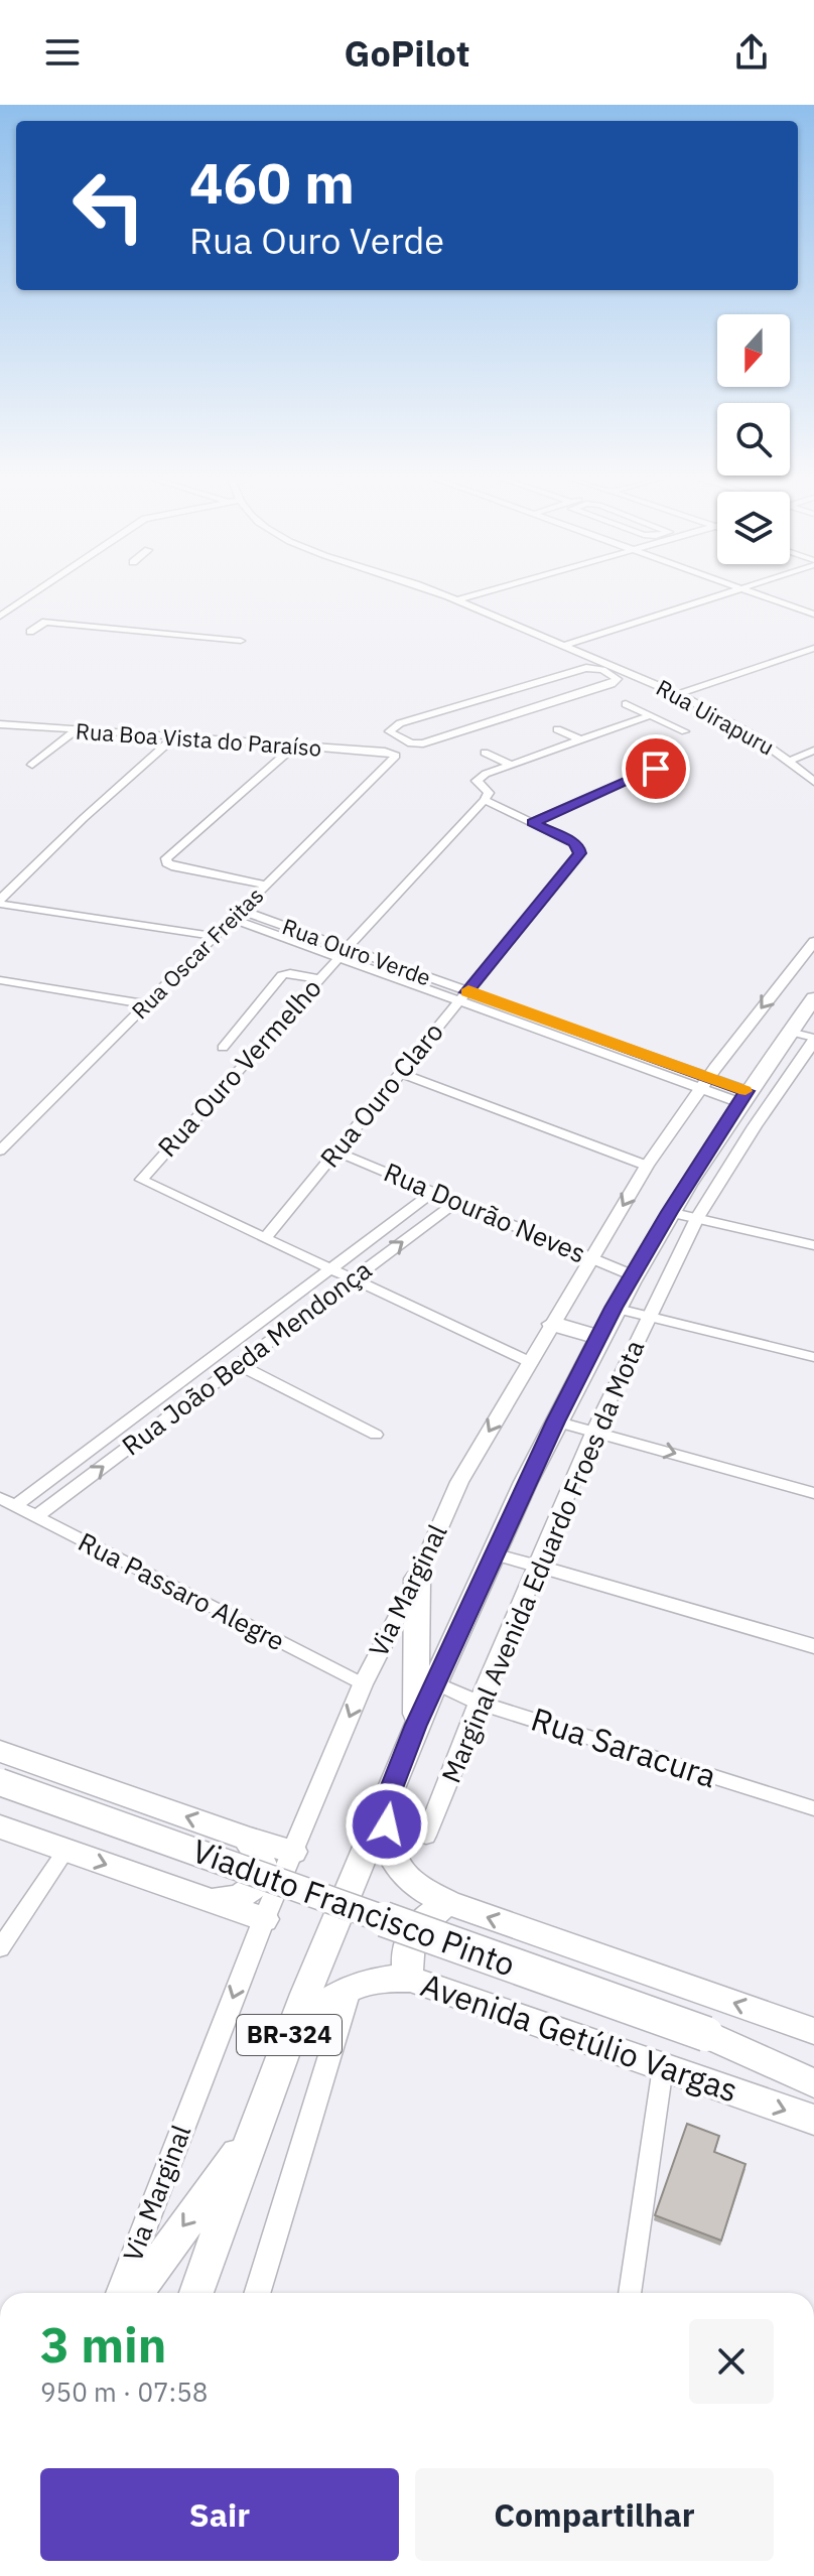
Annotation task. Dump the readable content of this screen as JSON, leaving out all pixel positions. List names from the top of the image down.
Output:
{
  "streets": {
    "main road": ["Viaduto Francisco Pinto", "BR-324", "Avenida Getúlio Vargas"],
    "street": [
      "Rua Uirapuru",
      "Rua Boa Vista do Paraíso",
      "Rua Ouro Verde",
      "Rua Oscar Freitas",
      "Rua Ouro Vermelho",
      "Rua Ouro Claro",
      "Rua Dourão Neves",
      "Rua João Beda Mendonça",
      "Marginal Avenida Eduardo Froes da Mota",
      "Via Marginal",
      "Rua Passaro Alegre",
      "Rua Saracura"
    ]
  },
  "crossings": [
    ["Rua Boa Vista do Paraíso", "Rua Oscar Freitas"],
    ["Rua Ouro Verde", "Rua Oscar Freitas"],
    ["Rua Ouro Verde", "Rua Ouro Vermelho"],
    ["Rua Ouro Verde", "Rua Ouro Claro"],
    ["Rua Ouro Verde", "Via Marginal"],
    ["Rua Ouro Verde", "BR-324"],
    ["Rua Ouro Vermelho", "Rua Ouro Claro"],
    ["Rua Ouro Claro", "Rua Dourão Neves"],
    ["Rua Dourão Neves", "Rua João Beda Mendonça"],
    ["Rua Dourão Neves", "Via Marginal"],
    ["Rua Dourão Neves", "BR-324"],
    ["Rua João Beda Mendonça", "Rua Passaro Alegre"],
    ["Marginal Avenida Eduardo Froes da Mota", "Rua Saracura"],
    ["Via Marginal", "Rua Passaro Alegre"],
    ["Rua Saracura", "BR-324"],
    ["Viaduto Francisco Pinto", "Avenida Getúlio Vargas"]
  ],
  "one_way": ["Via Marginal"],
  "north": "bottom",
  "page": {
    "header": "GoPilot",
    "turn": ["460 m", "Rua Ouro Verde"],
    "heading": ["3 min", "950 m · 07:58"],
    "buttons": ["Sair", "Compartilhar"]
  }
}
